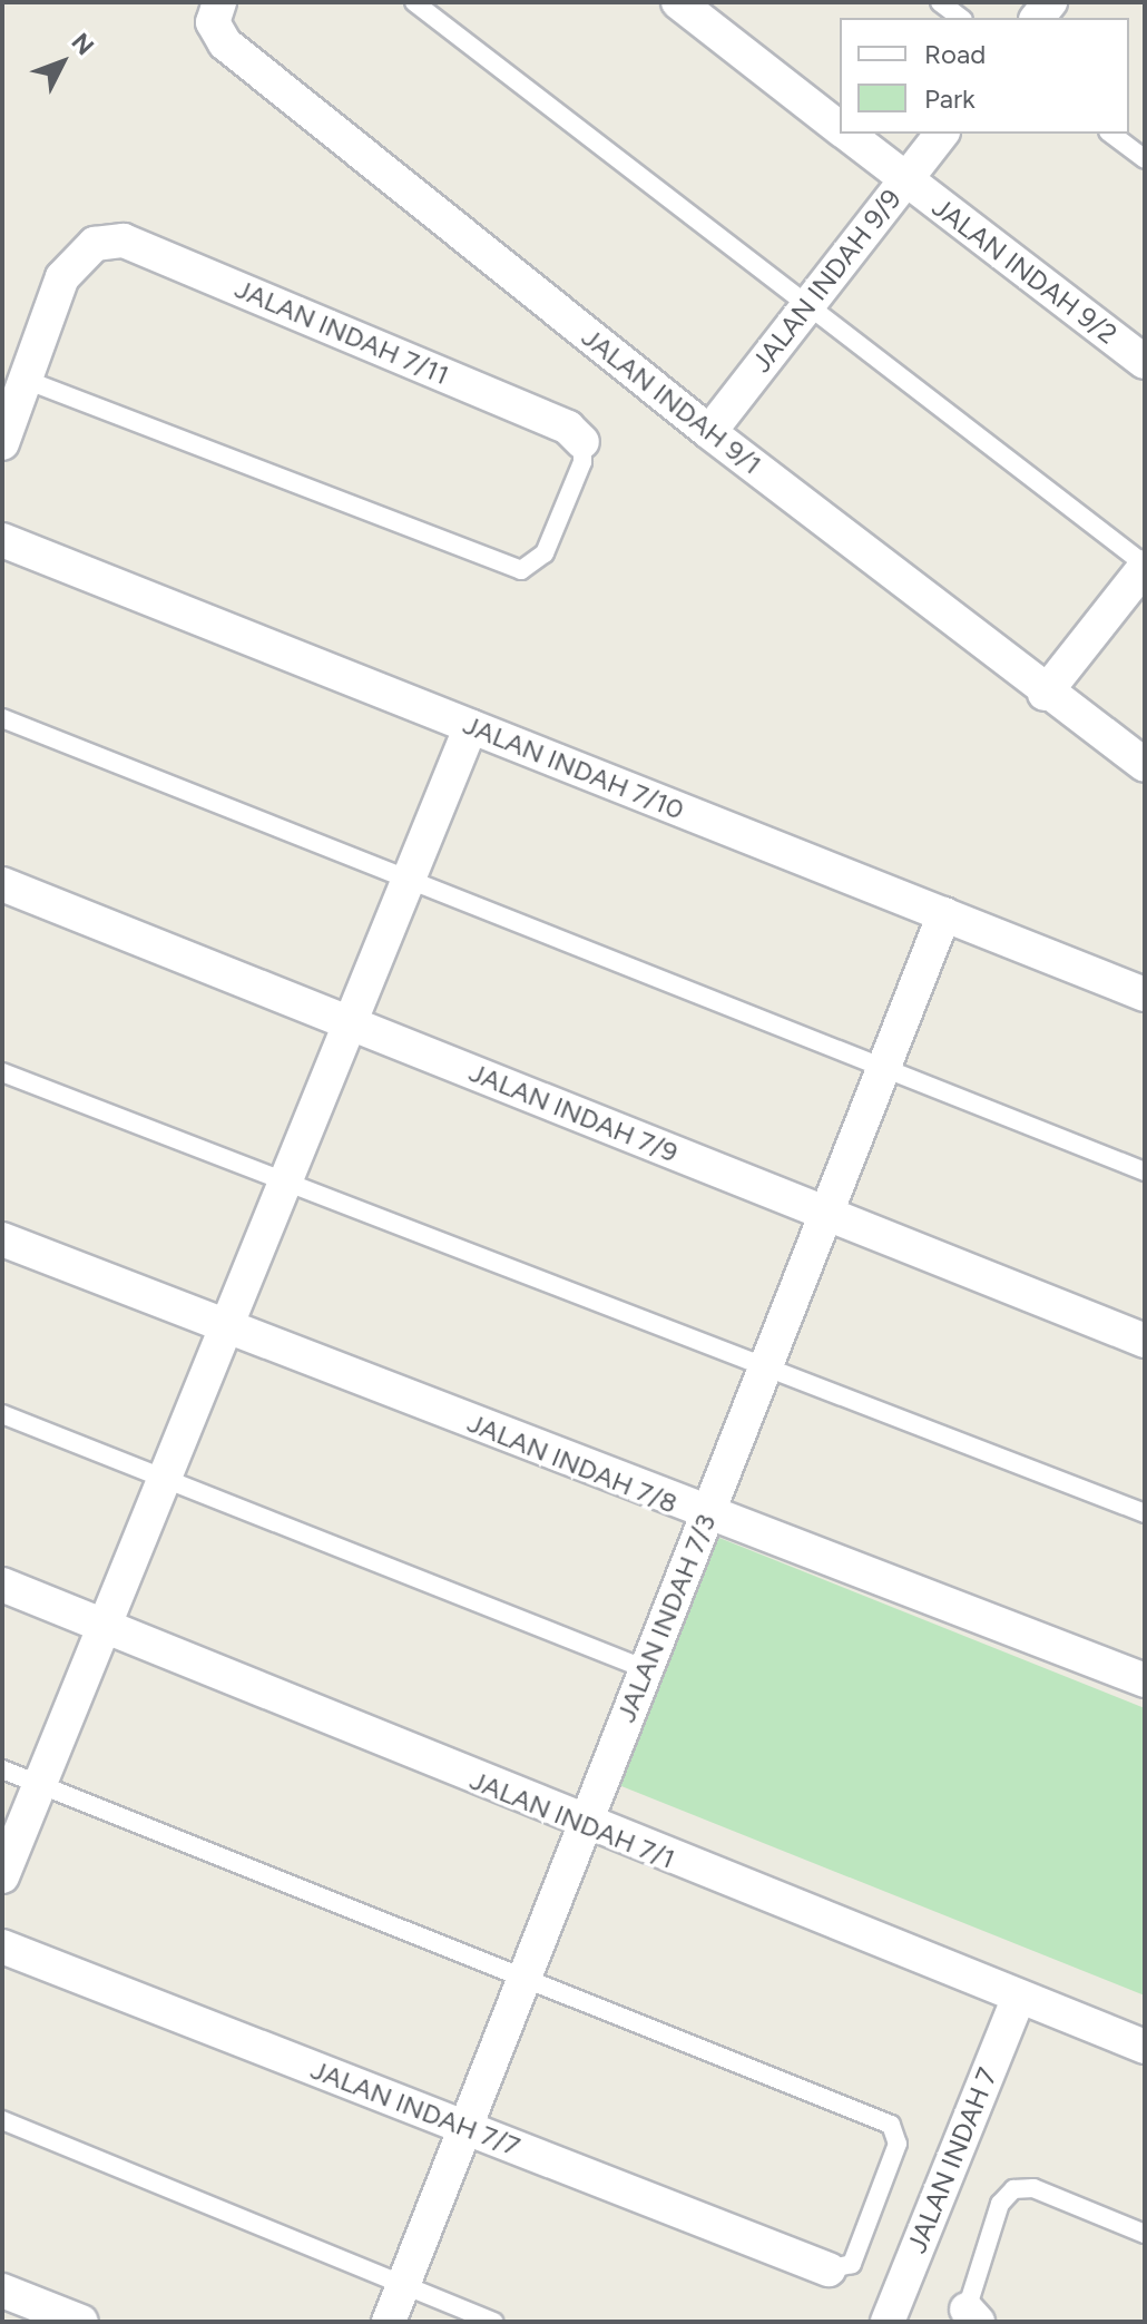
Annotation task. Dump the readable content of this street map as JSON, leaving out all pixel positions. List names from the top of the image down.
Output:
{
  "streets": {
    "street": [
      "JALAN INDAH 9/2",
      "JALAN INDAH 9/9",
      "JALAN INDAH 7/11",
      "JALAN INDAH 9/1",
      "JALAN INDAH 7/10",
      "JALAN INDAH 7/9",
      "JALAN INDAH 7/8",
      "JALAN INDAH 7/3",
      "JALAN INDAH 7/1",
      "JALAN INDAH 7/7",
      "JALAN INDAH 7"
    ]
  },
  "crossings": [
    ["JALAN INDAH 9/2", "JALAN INDAH 9/9"],
    ["JALAN INDAH 9/9", "JALAN INDAH 9/1"],
    ["JALAN INDAH 7/10", "JALAN INDAH 7/3"],
    ["JALAN INDAH 7/9", "JALAN INDAH 7/3"],
    ["JALAN INDAH 7/8", "JALAN INDAH 7/3"],
    ["JALAN INDAH 7/3", "JALAN INDAH 7/1"],
    ["JALAN INDAH 7/3", "JALAN INDAH 7/7"],
    ["JALAN INDAH 7/1", "JALAN INDAH 7"]
  ],
  "legend": ["Road", "Park"],
  "north": "top right"
}
